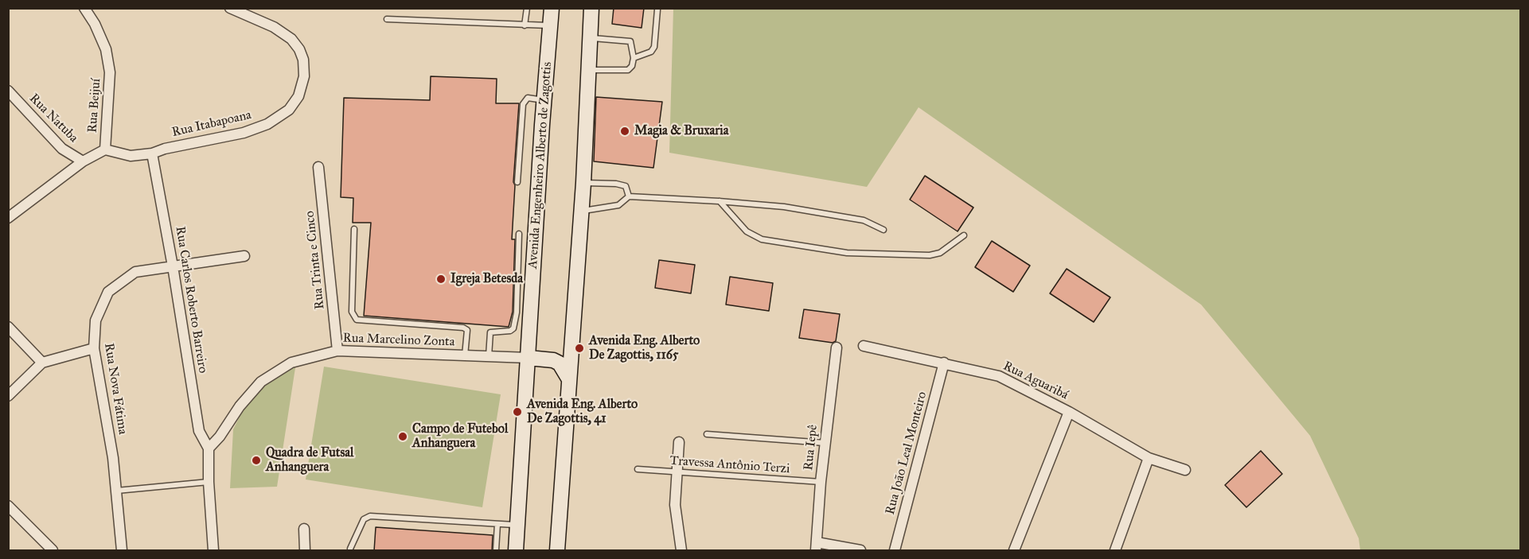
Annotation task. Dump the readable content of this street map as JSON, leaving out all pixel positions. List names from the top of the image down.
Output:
{
  "streets": {
    "main road": ["Avenida Engenheiro Alberto de Zagottis"],
    "street": [
      "Rua Beijuí",
      "Rua Natuba",
      "Rua Itabapoana",
      "Rua Trinta e Cinco",
      "Rua Carlos Roberto Barreiro",
      "Rua Marcelino Zonta",
      "Rua Aguaribá",
      "Rua Nova Fátima",
      "Rua Iepê",
      "Rua João Leal Monteiro"
    ],
    "lane": ["Travessa Antônio Terzi"]
  },
  "crossings": [
    ["Rua Beijuí", "Rua Natuba"],
    ["Rua Beijuí", "Rua Itabapoana"],
    ["Rua Itabapoana", "Rua Carlos Roberto Barreiro"],
    ["Avenida Engenheiro Alberto de Zagottis", "Rua Marcelino Zonta"],
    ["Rua Trinta e Cinco", "Rua Marcelino Zonta"],
    ["Rua Carlos Roberto Barreiro", "Rua Marcelino Zonta"],
    ["Rua Carlos Roberto Barreiro", "Rua Nova Fátima"],
    ["Rua Aguaribá", "Rua João Leal Monteiro"],
    ["Rua Iepê", "Travessa Antônio Terzi"]
  ],
  "places": [
    "Magia & Bruxaria",
    "Igreja Betesda",
    "Avenida Eng. Alberto De Zagottis, 1165",
    "Avenida Eng. Alberto De Zagottis, 41",
    "Campo de Futebol Anhanguera",
    "Quadra de Futsal Anhanguera"
  ]
}
